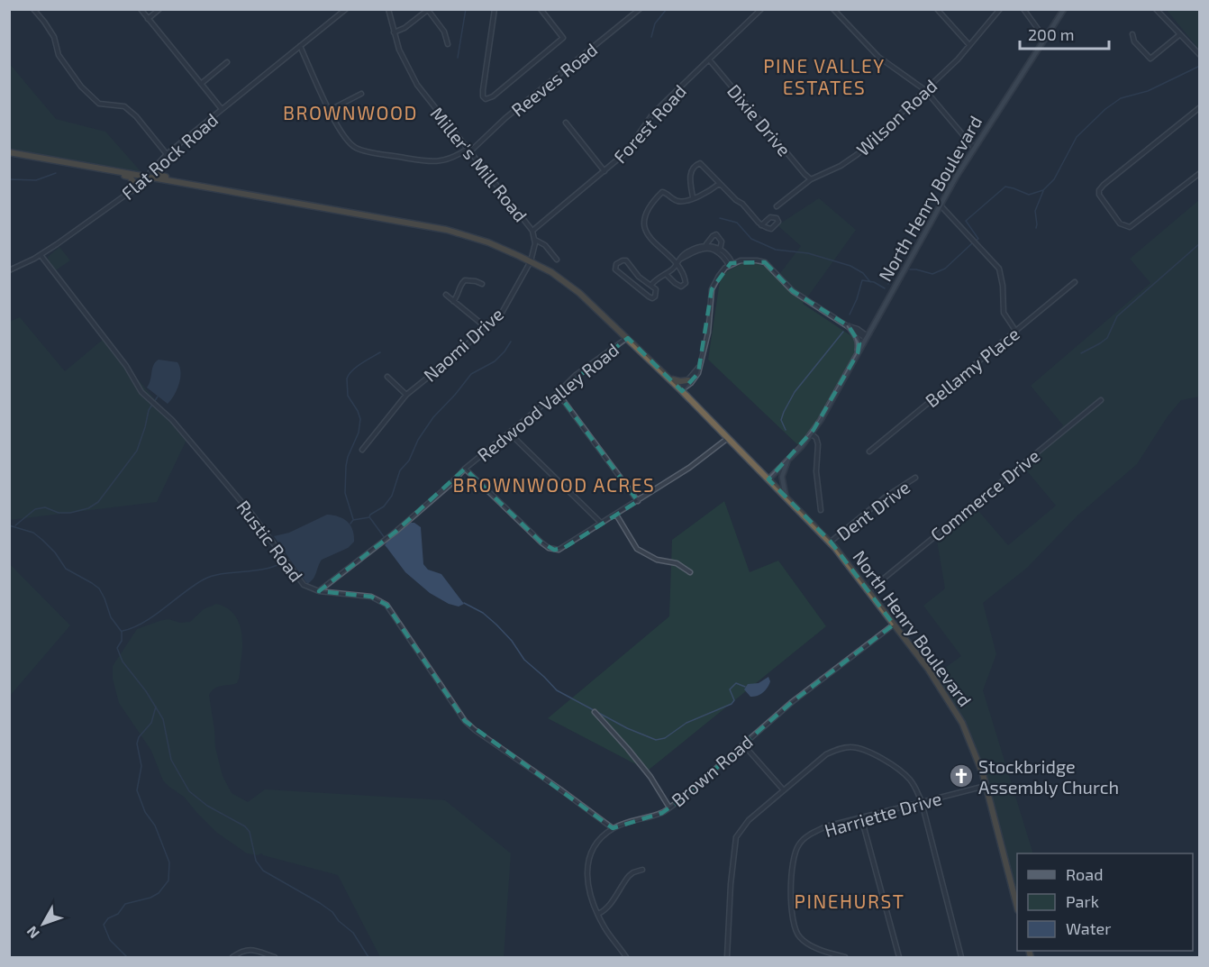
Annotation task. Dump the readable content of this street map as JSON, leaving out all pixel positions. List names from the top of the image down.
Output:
{
  "streets": {
    "highway": ["North Henry Boulevard"],
    "street": [
      "Reeves Road",
      "Wilson Road",
      "Dixie Drive",
      "Forest Road",
      "Flat Rock Road",
      "Miller's Mill Road",
      "Naomi Drive",
      "Bellamy Place",
      "Redwood Valley Road",
      "Commerce Drive",
      "Dent Drive",
      "Rustic Road",
      "Brown Road",
      "Harriette Drive"
    ]
  },
  "crossings": [
    ["Reeves Road", "Flat Rock Road"],
    ["Reeves Road", "Miller's Mill Road"],
    ["Wilson Road", "Dixie Drive"],
    ["Dixie Drive", "Forest Road"],
    ["Forest Road", "Miller's Mill Road"],
    ["Flat Rock Road", "Rustic Road"],
    ["Miller's Mill Road", "Naomi Drive"],
    ["North Henry Boulevard", "Commerce Drive"],
    ["North Henry Boulevard", "Dent Drive"],
    ["North Henry Boulevard", "Brown Road"],
    ["North Henry Boulevard", "Harriette Drive"],
    ["Redwood Valley Road", "Rustic Road"],
    ["Rustic Road", "Brown Road"]
  ],
  "districts": [
    "PINE VALLEY ESTATES",
    "BROWNWOOD",
    "BROWNWOOD ACRES",
    "PINEHURST"
  ],
  "places": {
    "church": ["Stockbridge Assembly Church"]
  },
  "legend": ["Road", "Park", "Water"],
  "scale_bar": "200 m",
  "north": "bottom left"
}
